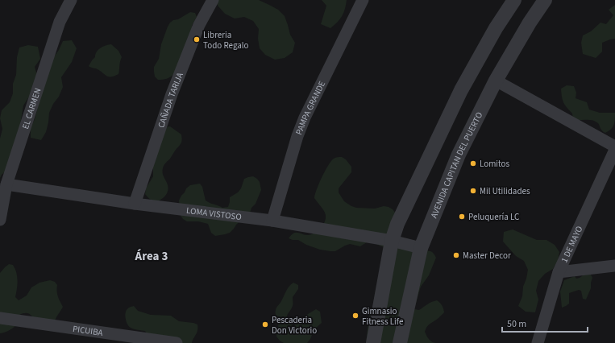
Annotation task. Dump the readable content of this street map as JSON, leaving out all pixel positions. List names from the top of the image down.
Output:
{
  "streets": {
    "street": [
      "CAÑADA TARIJA",
      "PAMPA GRANDE",
      "EL CARMEN",
      "AVENIDA CAPITAN DEL PUERTO",
      "LOMA VISTOSO",
      "1 DE MAYO",
      "PICUIBA"
    ]
  },
  "crossings": [
    ["CAÑADA TARIJA", "LOMA VISTOSO"],
    ["PAMPA GRANDE", "LOMA VISTOSO"],
    ["EL CARMEN", "LOMA VISTOSO"],
    ["AVENIDA CAPITAN DEL PUERTO", "LOMA VISTOSO"]
  ],
  "districts": ["Área 3"],
  "places": [
    "Libreria Todo Regalo",
    "Lomitos",
    "Mil Utilidades",
    "Peluquería LC",
    "Master Decor",
    "Gimnasio Fitness Life",
    "Pescaderia Don Victorio"
  ],
  "scale_bar": "50 m"
}
